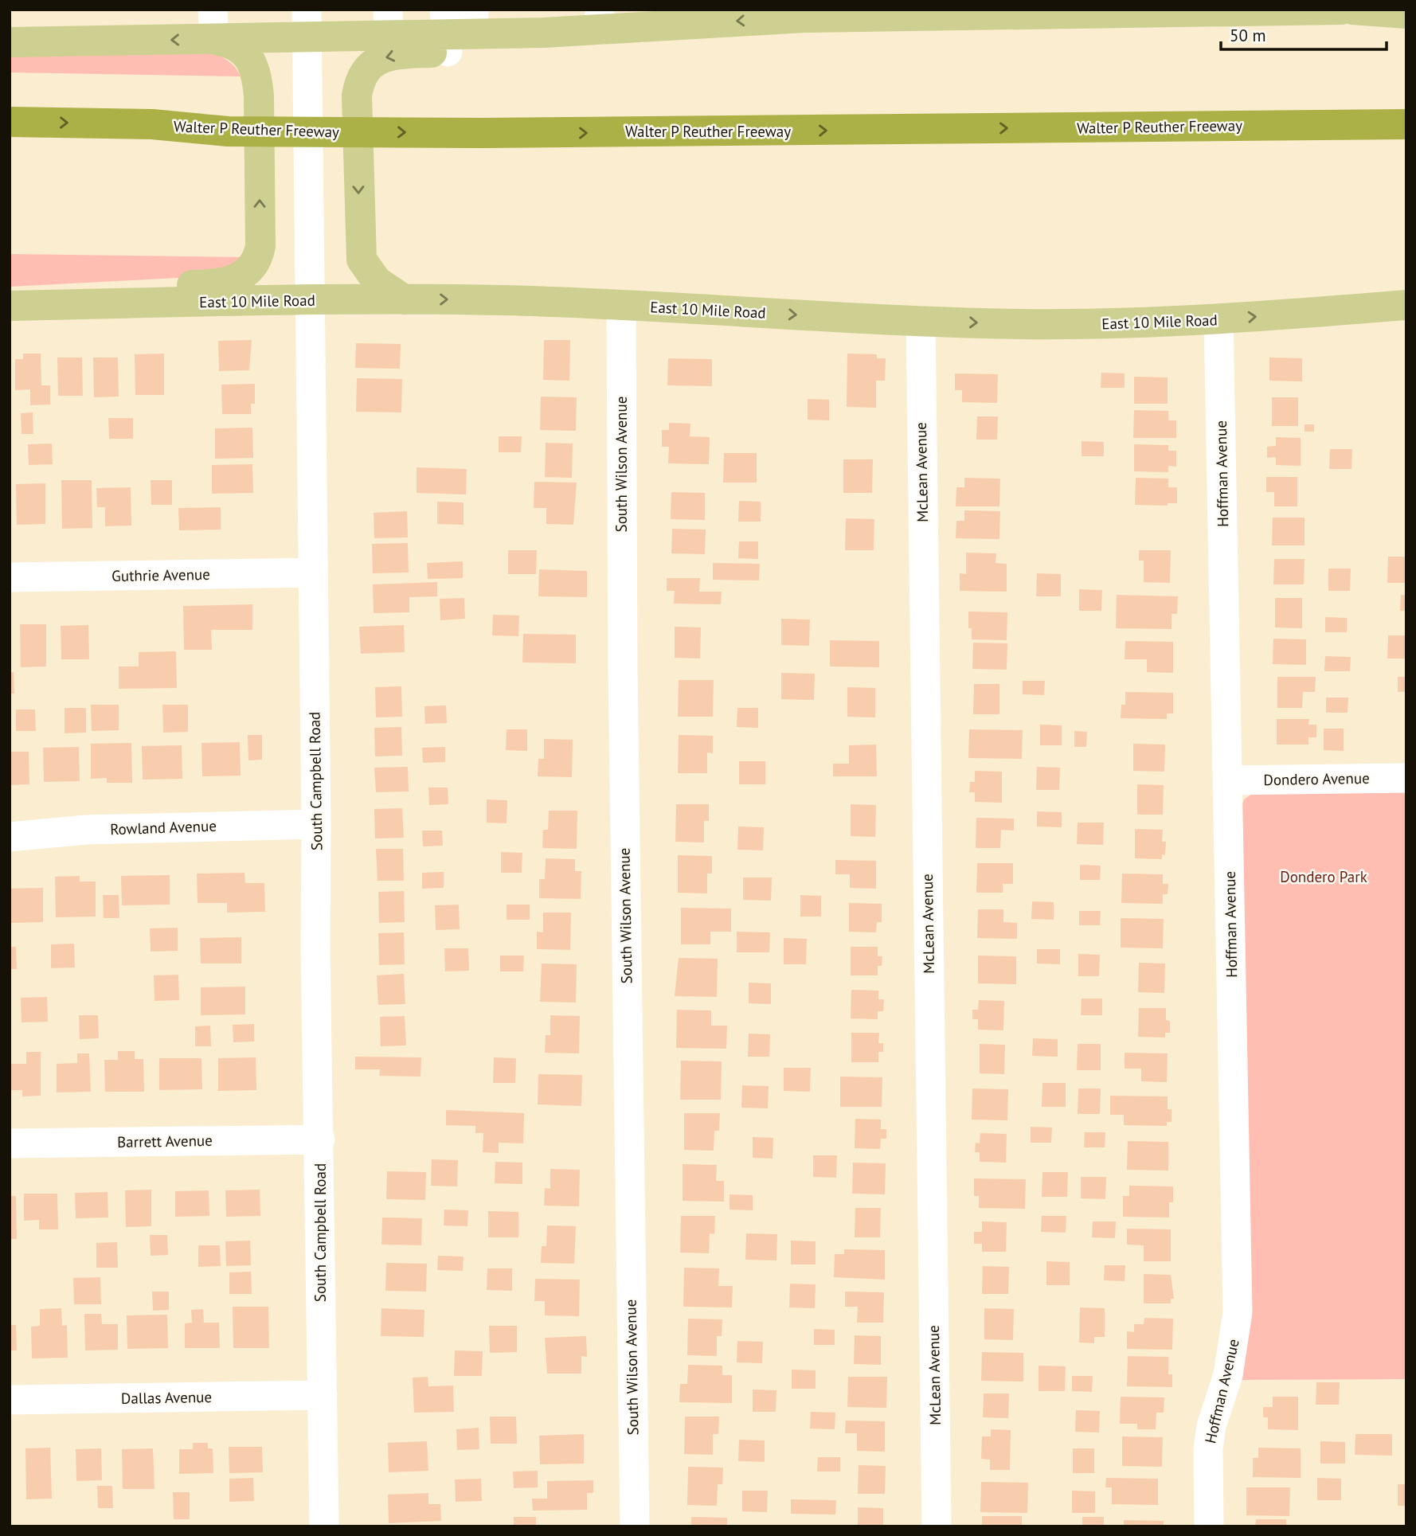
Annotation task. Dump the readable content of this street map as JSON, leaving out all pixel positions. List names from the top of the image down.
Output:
{
  "streets": {
    "highway": ["Walter P Reuther Freeway"],
    "main road": ["East 10 Mile Road"],
    "street": [
      "South Wilson Avenue",
      "McLean Avenue",
      "Hoffman Avenue",
      "Guthrie Avenue",
      "Dondero Avenue",
      "South Campbell Road",
      "Rowland Avenue",
      "Barrett Avenue",
      "Dallas Avenue"
    ]
  },
  "crossings": [
    ["East 10 Mile Road", "South Wilson Avenue"],
    ["East 10 Mile Road", "McLean Avenue"],
    ["East 10 Mile Road", "Hoffman Avenue"],
    ["East 10 Mile Road", "South Campbell Road"],
    ["Hoffman Avenue", "Dondero Avenue"],
    ["Guthrie Avenue", "South Campbell Road"],
    ["South Campbell Road", "Rowland Avenue"],
    ["South Campbell Road", "Barrett Avenue"],
    ["South Campbell Road", "Dallas Avenue"]
  ],
  "one_way": ["Walter P Reuther Freeway", "East 10 Mile Road"],
  "parks": ["Dondero Park"],
  "scale_bar": "50 m"
}
